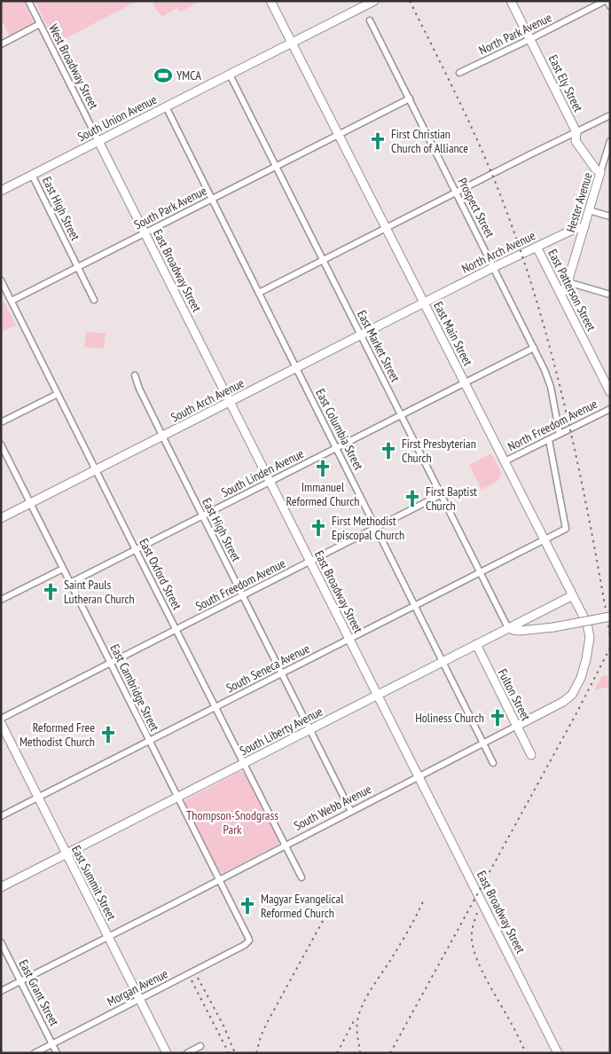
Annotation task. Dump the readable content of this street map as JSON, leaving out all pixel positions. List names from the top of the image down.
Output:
{
  "streets": {
    "street": [
      "North Park Avenue",
      "West Broadway Street",
      "East Ely Street",
      "South Union Avenue",
      "Hester Avenue",
      "South Park Avenue",
      "Prospect Street",
      "East High Street",
      "North Arch Avenue",
      "East Broadway Street",
      "East Patterson Street",
      "East Main Street",
      "East Market Street",
      "South Arch Avenue",
      "North Freedom Avenue",
      "East Columbia Street",
      "South Linden Avenue",
      "East Oxford Street",
      "South Freedom Avenue",
      "South Seneca Avenue",
      "East Cambridge Street",
      "Fulton Street",
      "South Liberty Avenue",
      "South Webb Avenue",
      "East Summit Street",
      "Morgan Avenue",
      "East Grant Street"
    ]
  },
  "crossings": [
    ["North Park Avenue", "East Ely Street"],
    ["West Broadway Street", "South Union Avenue"],
    ["West Broadway Street", "East Broadway Street"],
    ["East Ely Street", "Hester Avenue"],
    ["South Union Avenue", "East High Street"],
    ["South Union Avenue", "East Broadway Street"],
    ["South Union Avenue", "East Main Street"],
    ["South Union Avenue", "East Market Street"],
    ["South Union Avenue", "East Columbia Street"],
    ["Hester Avenue", "North Arch Avenue"],
    ["Hester Avenue", "East Patterson Street"],
    ["South Park Avenue", "East High Street"],
    ["South Park Avenue", "East Broadway Street"],
    ["South Park Avenue", "East Main Street"],
    ["South Park Avenue", "East Market Street"],
    ["South Park Avenue", "East Columbia Street"],
    ["South Park Avenue", "East Oxford Street"],
    ["Prospect Street", "North Arch Avenue"],
    ["Prospect Street", "North Freedom Avenue"],
    ["Prospect Street", "South Linden Avenue"],
    ["East High Street", "South Arch Avenue"],
    ["East High Street", "South Linden Avenue"],
    ["East High Street", "South Freedom Avenue"],
    ["East High Street", "South Seneca Avenue"],
    ["East High Street", "South Liberty Avenue"],
    ["East High Street", "South Webb Avenue"],
    ["North Arch Avenue", "East Patterson Street"],
    ["North Arch Avenue", "East Main Street"],
    ["North Arch Avenue", "South Arch Avenue"],
    ["East Broadway Street", "South Arch Avenue"],
    ["East Broadway Street", "South Linden Avenue"],
    ["East Broadway Street", "South Freedom Avenue"],
    ["East Broadway Street", "South Seneca Avenue"],
    ["East Broadway Street", "South Liberty Avenue"],
    ["East Broadway Street", "South Webb Avenue"],
    ["East Main Street", "South Arch Avenue"],
    ["East Main Street", "North Freedom Avenue"],
    ["East Main Street", "South Linden Avenue"],
    ["East Main Street", "South Seneca Avenue"],
    ["East Main Street", "South Liberty Avenue"],
    ["East Main Street", "South Webb Avenue"],
    ["East Market Street", "South Arch Avenue"],
    ["East Market Street", "South Linden Avenue"],
    ["East Market Street", "South Freedom Avenue"],
    ["East Market Street", "South Seneca Avenue"],
    ["East Market Street", "South Liberty Avenue"],
    ["South Arch Avenue", "East Columbia Street"],
    ["South Arch Avenue", "East Oxford Street"],
    ["South Arch Avenue", "East Cambridge Street"],
    ["North Freedom Avenue", "South Seneca Avenue"],
    ["East Columbia Street", "South Linden Avenue"],
    ["East Columbia Street", "South Freedom Avenue"],
    ["East Columbia Street", "South Seneca Avenue"],
    ["East Columbia Street", "South Liberty Avenue"],
    ["East Columbia Street", "South Webb Avenue"],
    ["South Linden Avenue", "East Oxford Street"],
    ["South Linden Avenue", "East Cambridge Street"],
    ["East Oxford Street", "South Freedom Avenue"],
    ["East Oxford Street", "South Seneca Avenue"],
    ["East Oxford Street", "South Liberty Avenue"],
    ["East Oxford Street", "South Webb Avenue"],
    ["South Freedom Avenue", "East Cambridge Street"],
    ["South Seneca Avenue", "East Cambridge Street"],
    ["South Seneca Avenue", "East Summit Street"],
    ["East Cambridge Street", "South Liberty Avenue"],
    ["East Cambridge Street", "South Webb Avenue"],
    ["East Cambridge Street", "Morgan Avenue"],
    ["Fulton Street", "South Liberty Avenue"],
    ["Fulton Street", "South Webb Avenue"],
    ["South Liberty Avenue", "East Summit Street"],
    ["South Webb Avenue", "East Summit Street"],
    ["South Webb Avenue", "East Grant Street"],
    ["East Summit Street", "Morgan Avenue"],
    ["Morgan Avenue", "East Grant Street"]
  ],
  "parks": ["Thompson-Snodgrass Park"],
  "places": {
    "sports": ["YMCA"],
    "church": [
      "First Christian Church of Alliance",
      "First Presbyterian Church",
      "Immanuel Reformed Church",
      "First Baptist Church",
      "First Methodist Episcopal Church",
      "Saint Pauls Lutheran Church",
      "Holiness Church",
      "Reformed Free Methodist Church",
      "Magyar Evangelical Reformed Church"
    ]
  }
}
